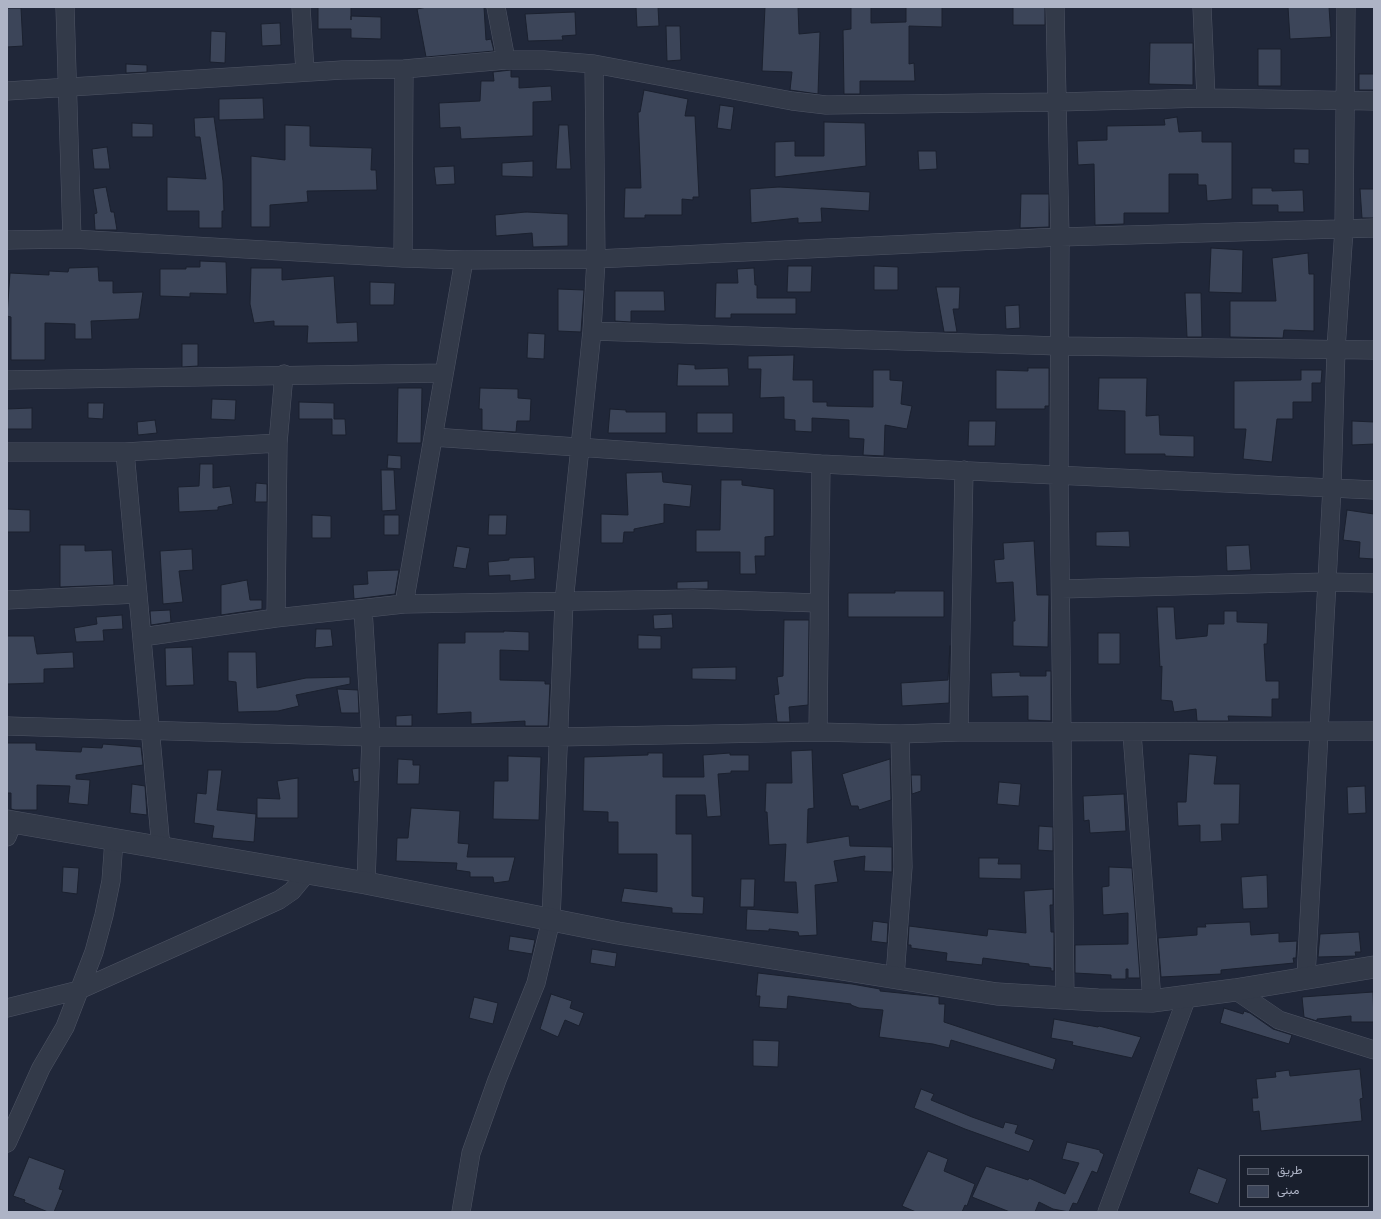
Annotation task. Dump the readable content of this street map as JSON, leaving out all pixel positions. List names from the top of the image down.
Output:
{
  "legend": ["طريق", "مبنى"]
}
